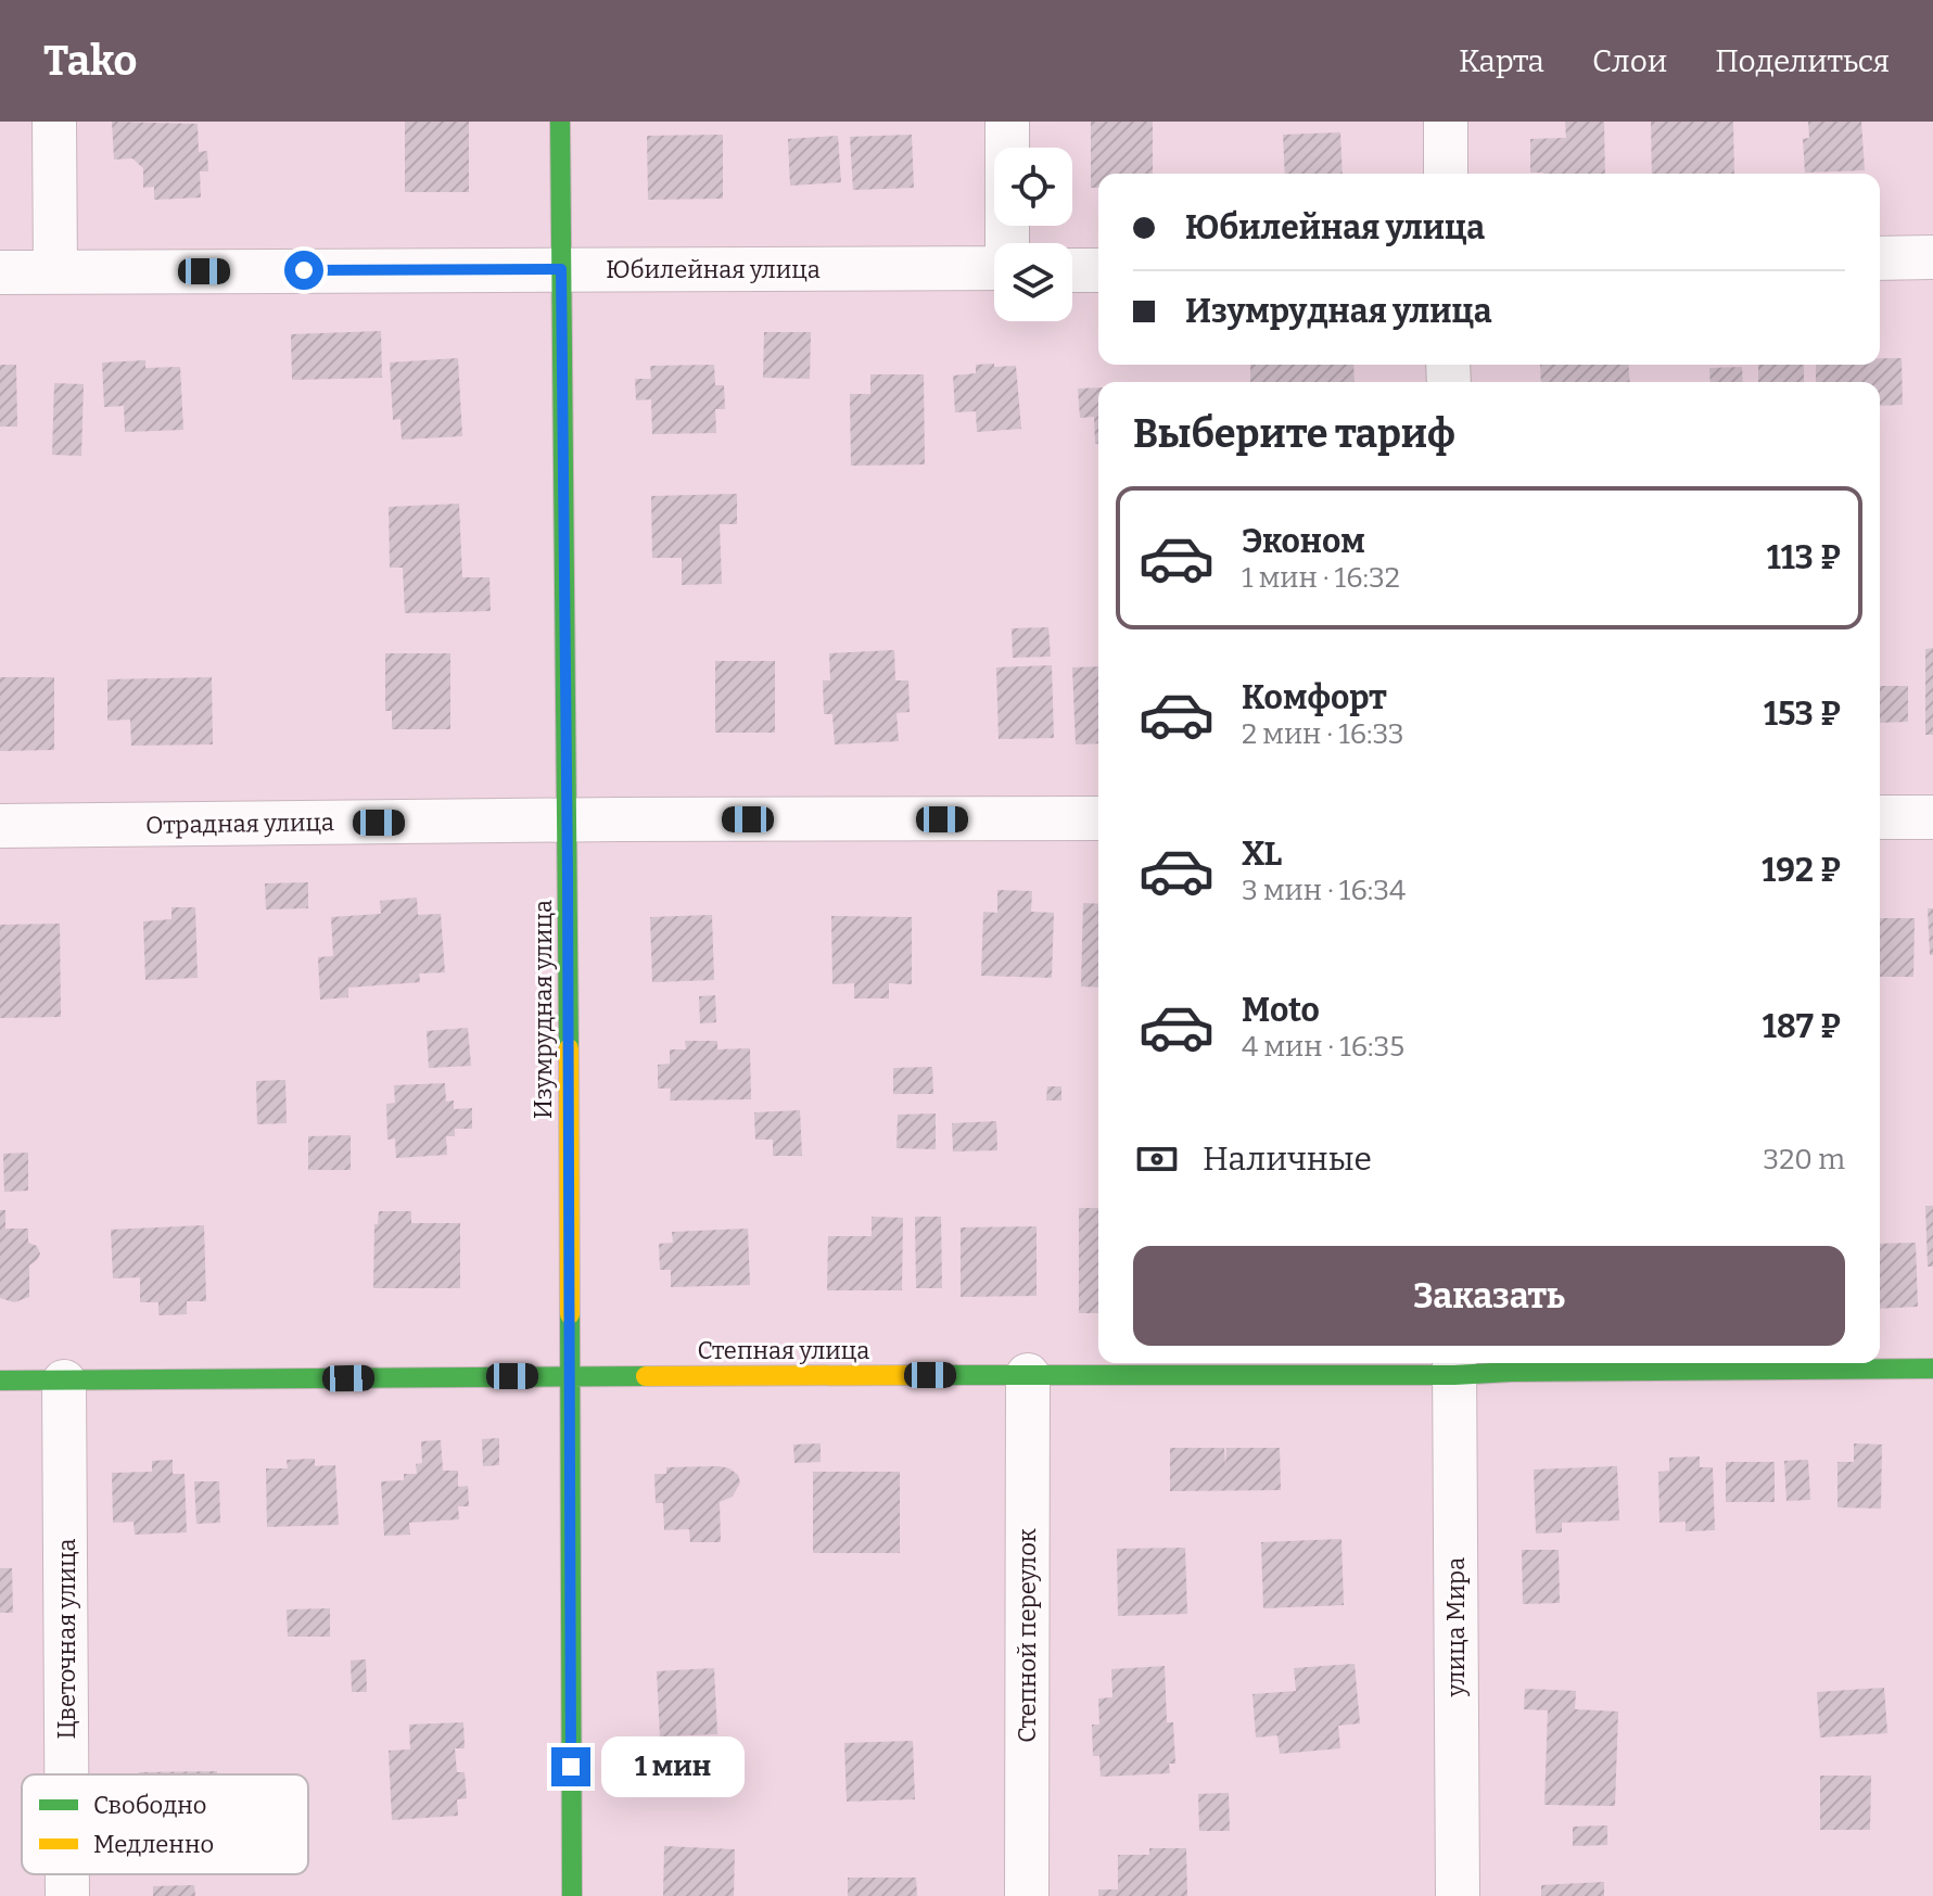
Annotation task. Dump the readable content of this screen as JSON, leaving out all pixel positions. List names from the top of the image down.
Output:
{
  "streets": {
    "street": [
      "Юбилейная улица",
      "Отрадная улица",
      "Изумрудная улица",
      "Степная улица",
      "улица Мира",
      "Степной переулок",
      "Цветочная улица"
    ]
  },
  "crossings": [
    ["Юбилейная улица", "Изумрудная улица"],
    ["Отрадная улица", "Изумрудная улица"],
    ["Изумрудная улица", "Степная улица"],
    ["Степная улица", "улица Мира"],
    ["Степная улица", "Степной переулок"],
    ["Степная улица", "Цветочная улица"]
  ],
  "legend": ["Свободно", "Медленно"],
  "page": {
    "header": "Tako",
    "nav": ["Карта", "Слои", "Поделиться"],
    "banner": ["Юбилейная улица", "Изумрудная улица"],
    "heading": "Выберите тариф",
    "list": [
      {
        "name": "Эконом",
        "note": "1 мин · 16:32",
        "value": "113 ₽"
      },
      {
        "name": "Комфорт",
        "note": "2 мин · 16:33",
        "value": "153 ₽"
      },
      {
        "name": "XL",
        "note": "3 мин · 16:34",
        "value": "192 ₽"
      },
      {
        "name": "Moto",
        "note": "4 мин · 16:35",
        "value": "187 ₽"
      }
    ],
    "pay": ["Наличные", "320 m"],
    "buttons": "Заказать",
    "bubble": "1 мин"
  }
}
